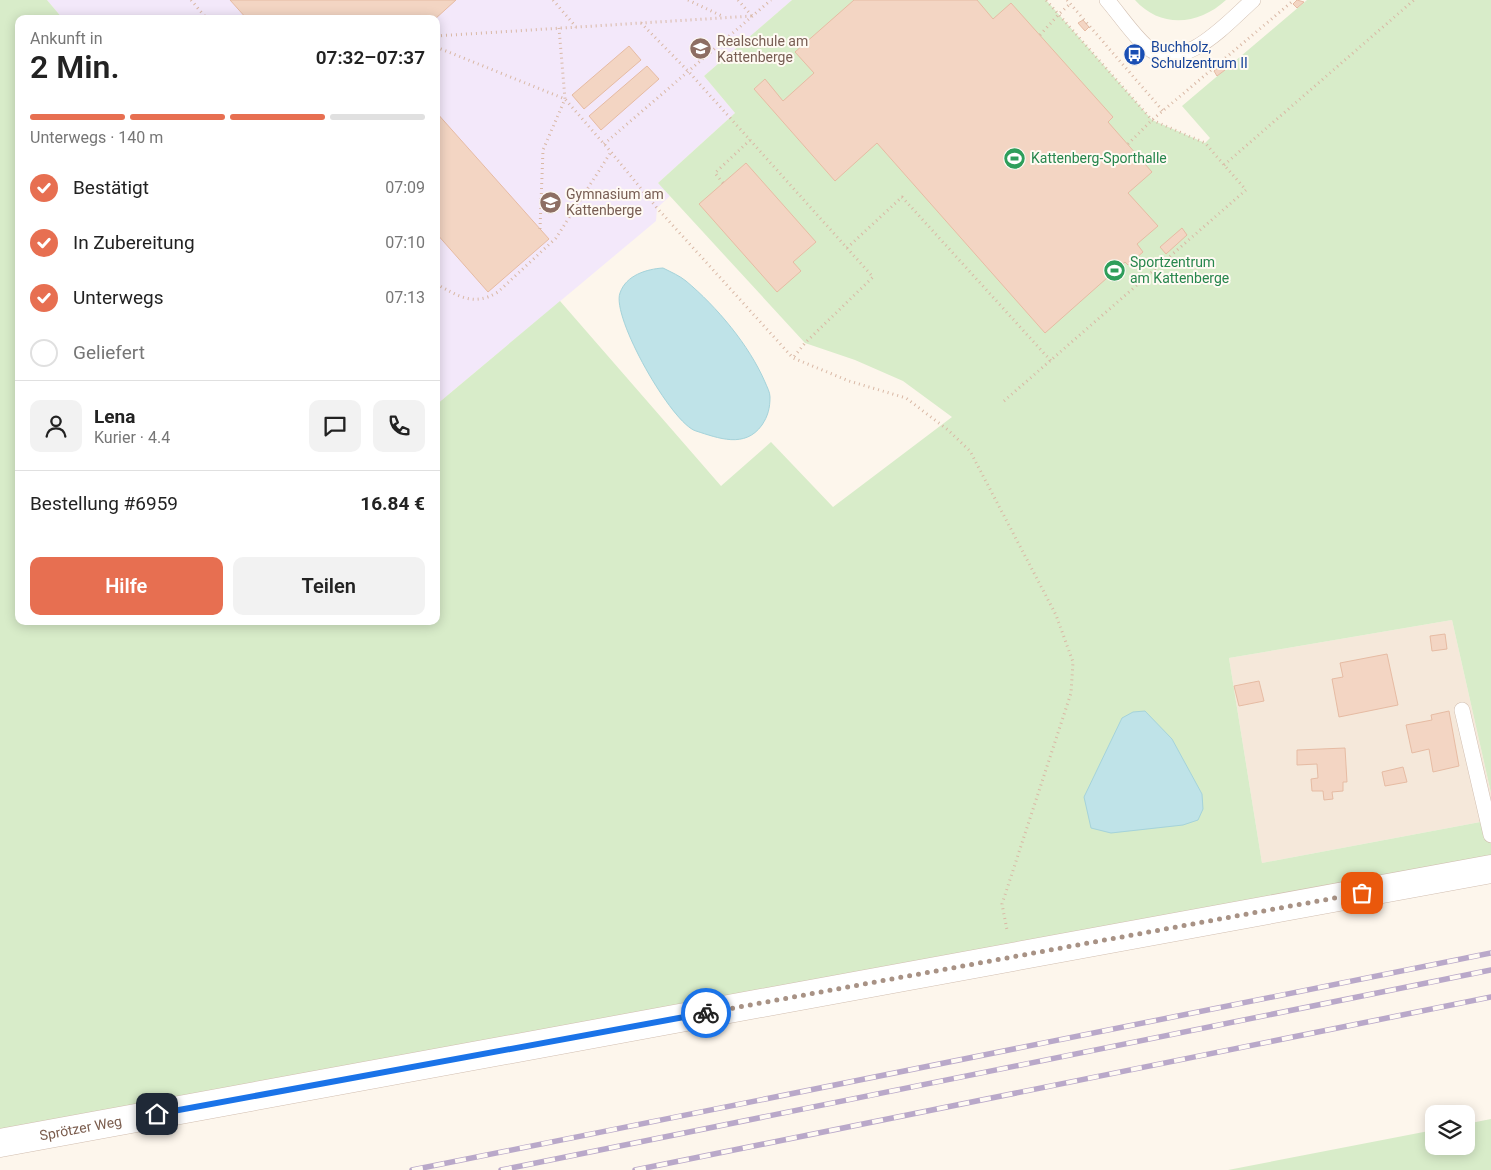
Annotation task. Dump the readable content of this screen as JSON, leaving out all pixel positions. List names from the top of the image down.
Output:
{
  "streets": {
    "street": ["Sprötzer Weg"]
  },
  "places": {
    "school or university": ["Realschule am Kattenberge", "Gymnasium am Kattenberge"],
    "bus stop": ["Buchholz, Schulzentrum II"],
    "sports": ["Kattenberg-Sporthalle", "Sportzentrum am Kattenberge"]
  },
  "page": {
    "heading": ["2 Min.", "Ankunft in", "07:32–07:37"],
    "panel": [
      "Lena",
      "Kurier · 4.4",
      "Bestellung #6959",
      "16.84 €"
    ],
    "bar": "Unterwegs · 140 m",
    "list": [
      ["Bestätigt", "07:09"],
      ["In Zubereitung", "07:10"],
      ["Unterwegs", "07:13"],
      "Geliefert"
    ],
    "buttons": ["Hilfe", "Teilen"]
  }
}
